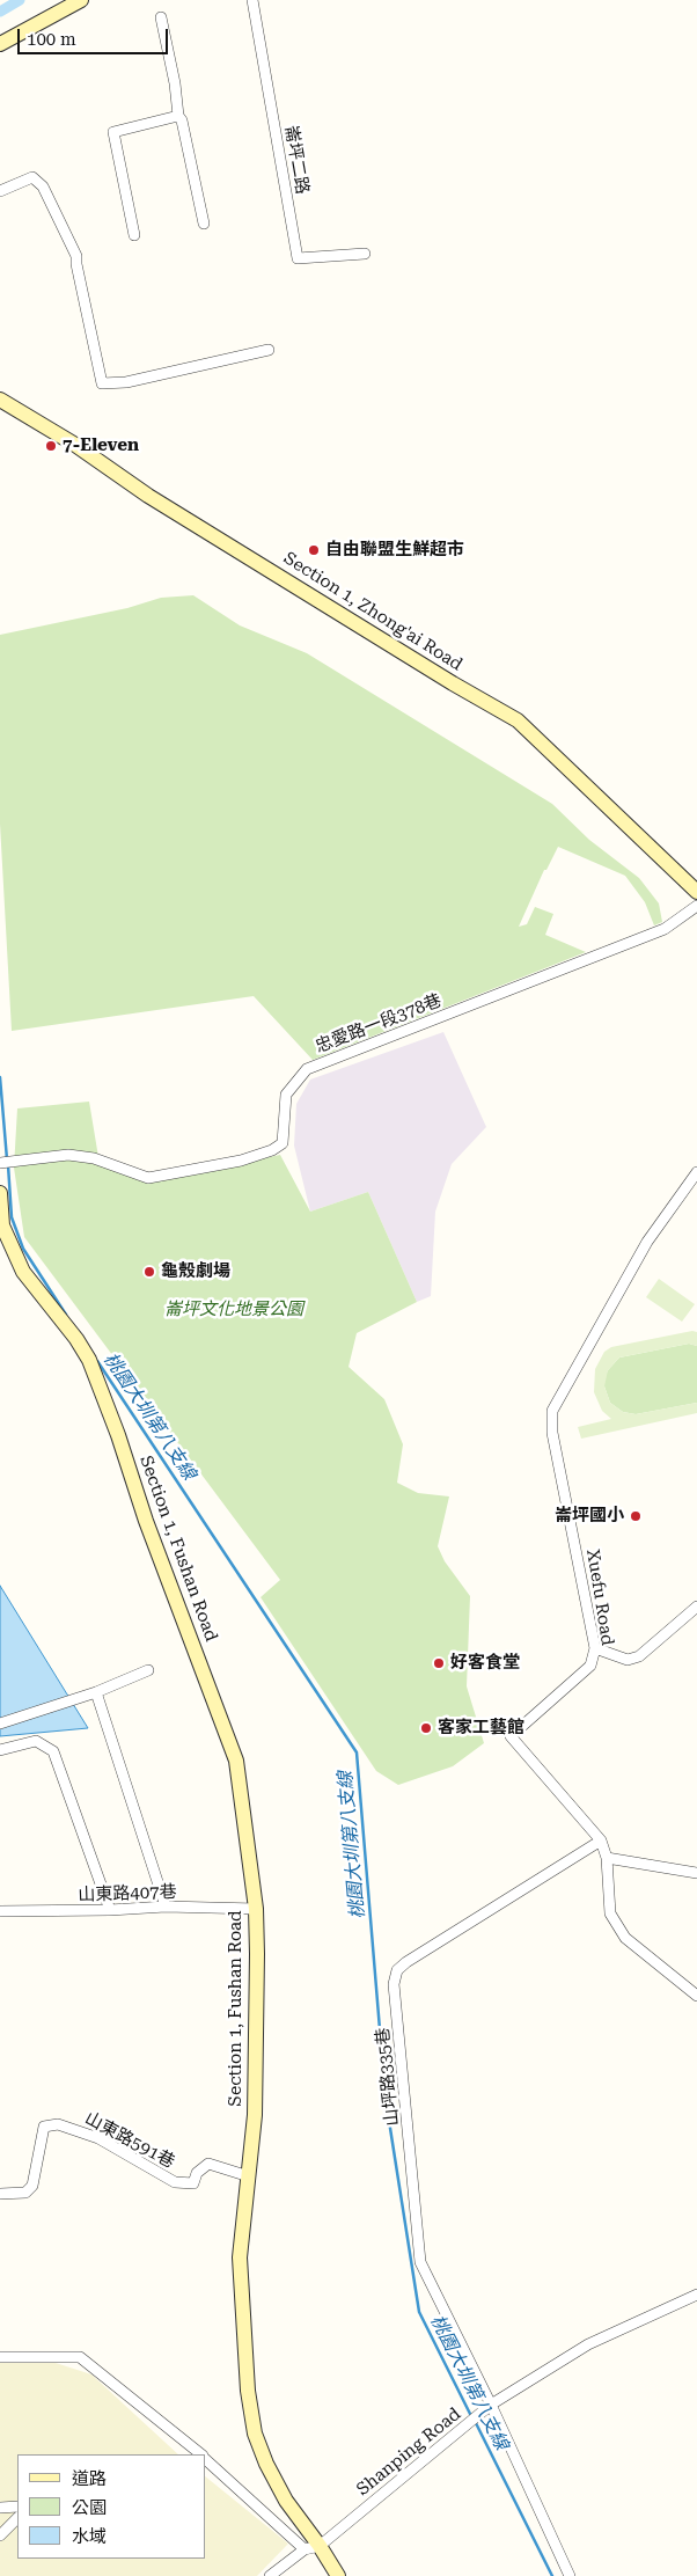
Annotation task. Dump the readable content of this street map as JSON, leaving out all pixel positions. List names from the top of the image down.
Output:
{
  "streets": {
    "street": [
      "崙坪二路",
      "Section 1, Zhong'ai Road",
      "忠愛路一段378巷",
      "Section 1, Fushan Road",
      "Xuefu Road",
      "山東路407巷",
      "山坪路335巷",
      "山東路591巷",
      "Shanping Road"
    ]
  },
  "crossings": [
    ["Section 1, Fushan Road", "山東路407巷"],
    ["Section 1, Fushan Road", "山東路591巷"],
    ["Section 1, Fushan Road", "Shanping Road"],
    ["Xuefu Road", "山坪路335巷"],
    ["山坪路335巷", "Shanping Road"]
  ],
  "water": ["桃園大圳第八支線"],
  "parks": ["崙坪文化地景公園"],
  "places": [
    "7-Eleven",
    "自由聯盟生鮮超市",
    "龜殼劇場",
    "崙坪國小",
    "好客食堂",
    "客家工藝館"
  ],
  "legend": ["道路", "公園", "水域"],
  "scale_bar": "100 m"
}
